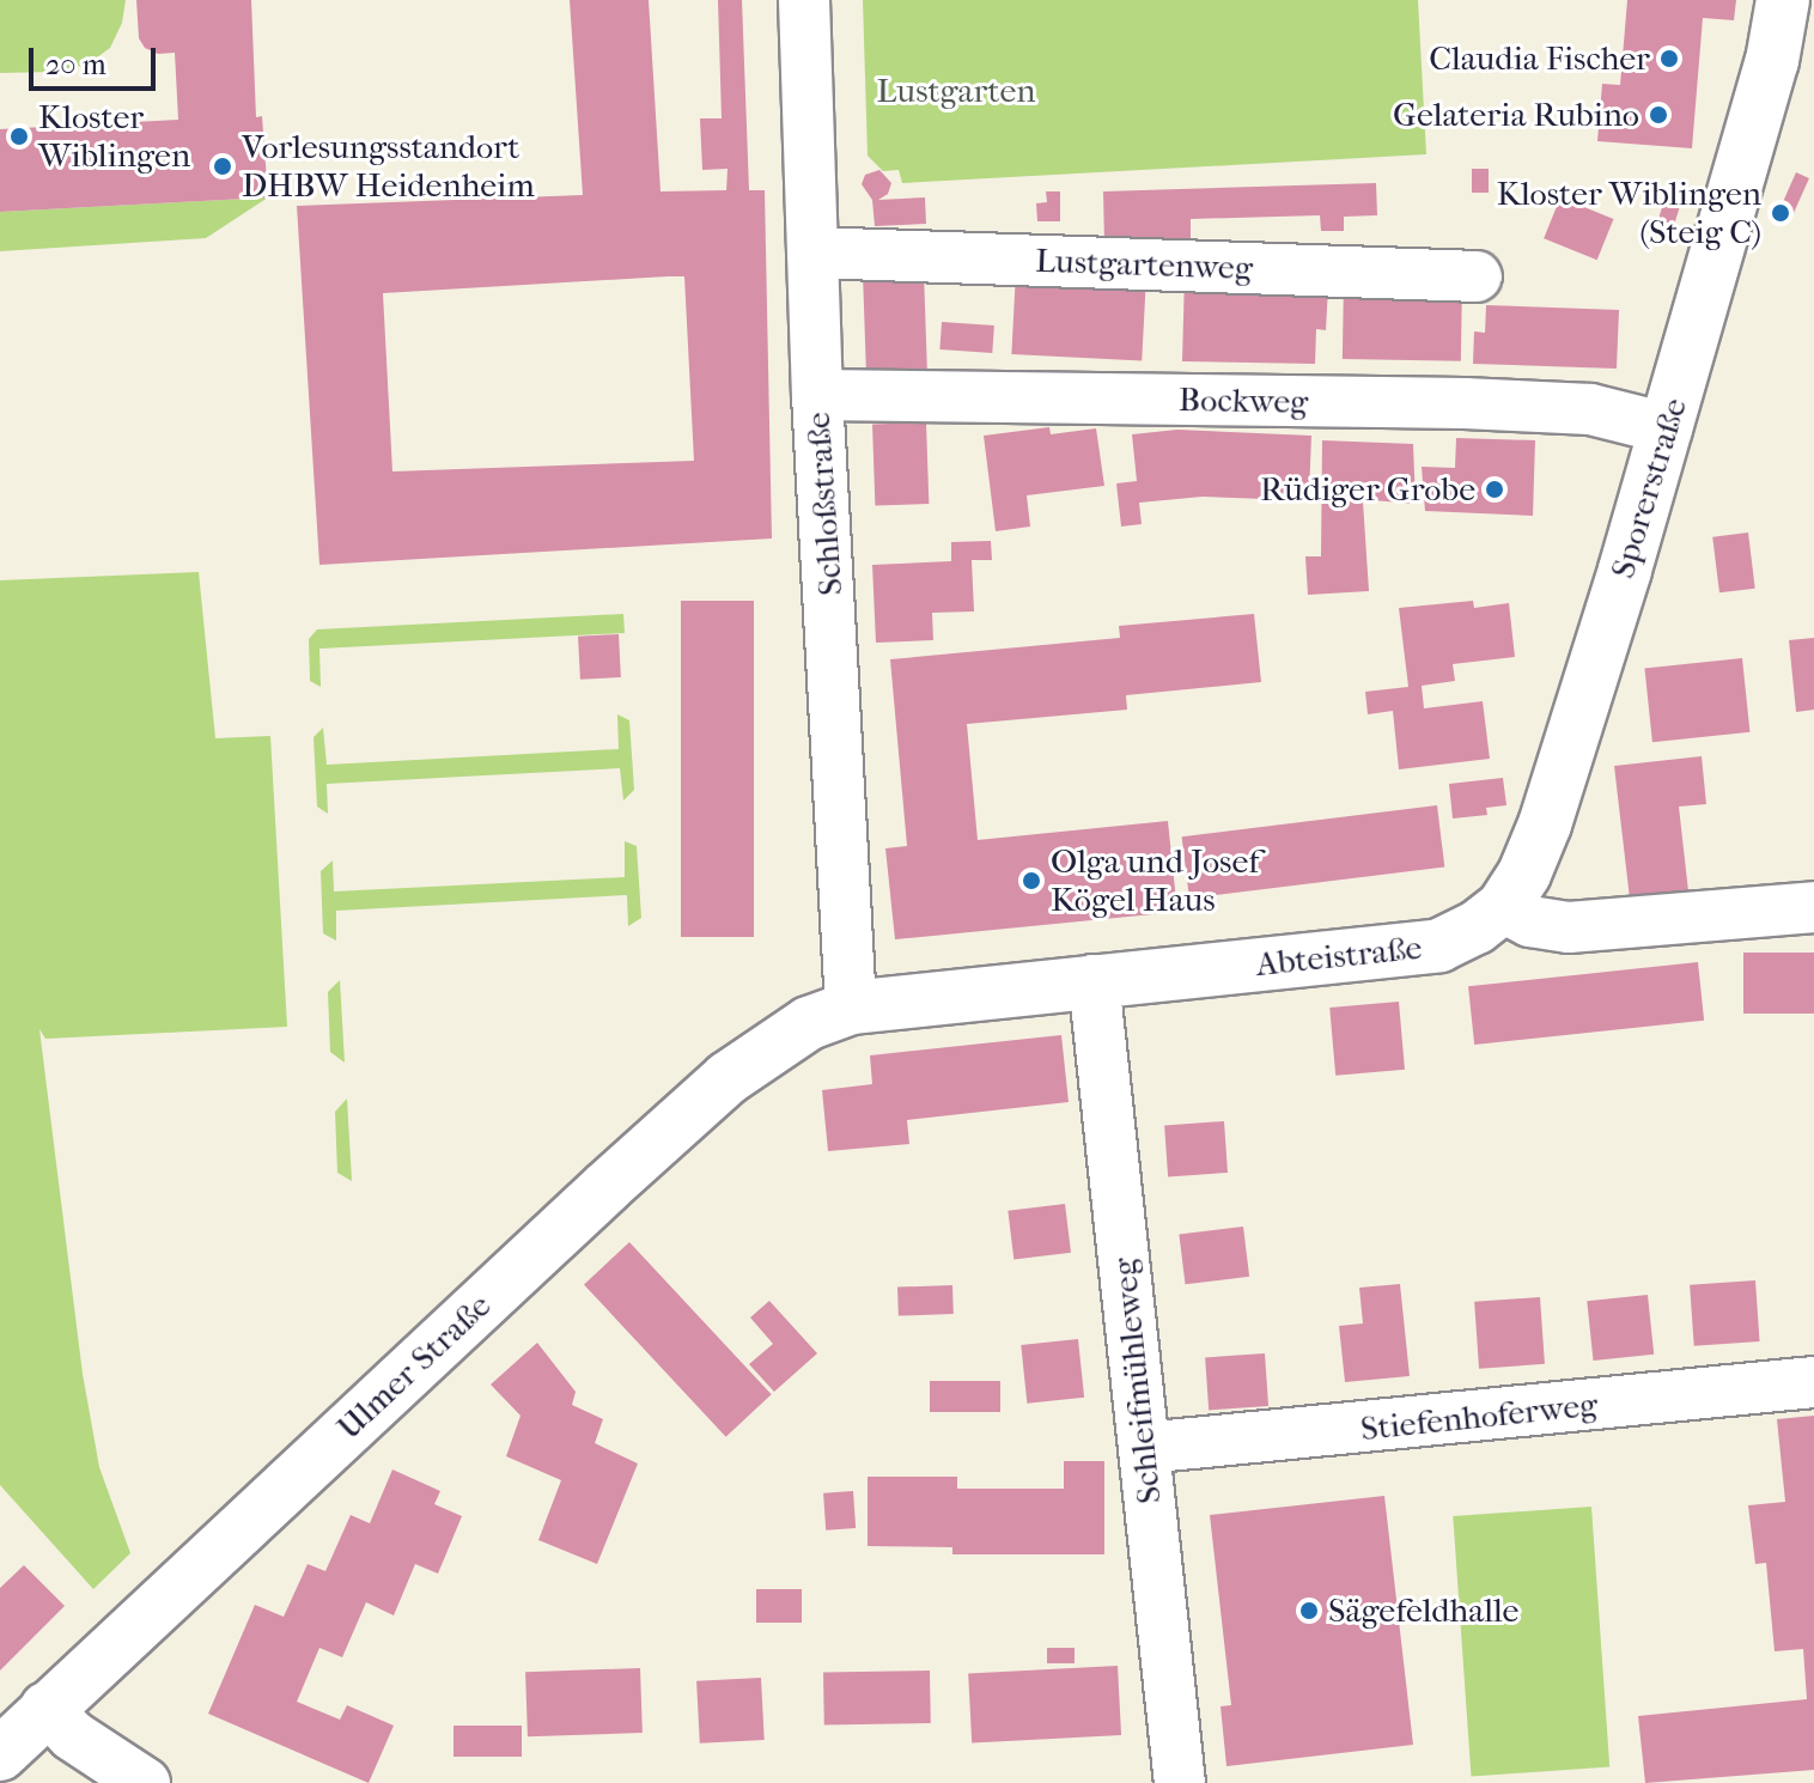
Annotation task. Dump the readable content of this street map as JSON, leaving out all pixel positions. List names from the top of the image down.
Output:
{
  "streets": {
    "main road": ["Sporerstraße", "Abteistraße", "Ulmer Straße"],
    "street": [
      "Lustgartenweg",
      "Bockweg",
      "Schloßstraße",
      "Schleifmühleweg",
      "Stiefenhoferweg"
    ]
  },
  "crossings": [
    ["Lustgartenweg", "Schloßstraße"],
    ["Bockweg", "Sporerstraße"],
    ["Bockweg", "Schloßstraße"],
    ["Sporerstraße", "Abteistraße"],
    ["Schloßstraße", "Abteistraße"],
    ["Schloßstraße", "Ulmer Straße"],
    ["Abteistraße", "Ulmer Straße"],
    ["Abteistraße", "Schleifmühleweg"],
    ["Schleifmühleweg", "Stiefenhoferweg"]
  ],
  "parks": ["Lustgarten"],
  "places": [
    "Claudia Fischer",
    "Gelateria Rubino",
    "Kloster Wiblingen",
    "Vorlesungsstandort DHBW Heidenheim",
    "Kloster Wiblingen (Steig C)",
    "Rüdiger Grobe",
    "Olga und Josef Kögel Haus",
    "Sägefeldhalle"
  ],
  "scale_bar": "20 m"
}
